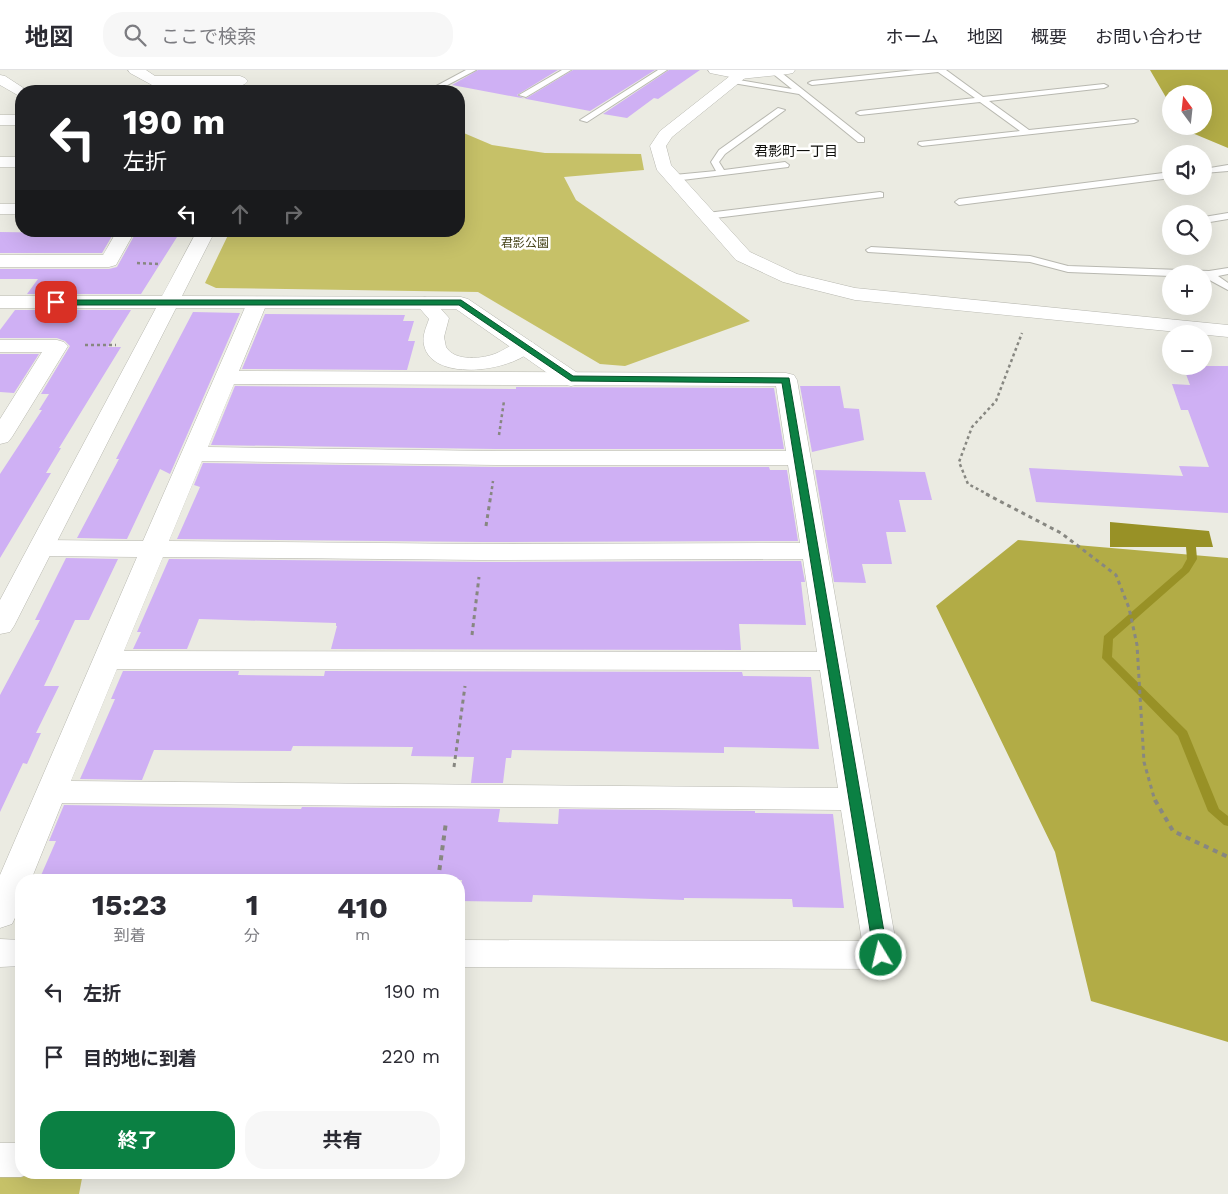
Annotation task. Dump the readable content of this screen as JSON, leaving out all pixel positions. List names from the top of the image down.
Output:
{
  "districts": ["君影町一丁目"],
  "parks": ["君影公園"],
  "north": "top",
  "page": {
    "header": "地図",
    "search": "ここで検索",
    "nav": [
      "ホーム",
      "地図",
      "概要",
      "お問い合わせ"
    ],
    "map_buttons": ["+", "−"],
    "turn": ["190 m", "左折"],
    "eta": [
      "15:23",
      "到着",
      "1",
      "分",
      "410",
      "m"
    ],
    "list": [
      {
        "name": "左折",
        "value": "190 m"
      },
      {
        "name": "目的地に到着",
        "value": "220 m"
      }
    ],
    "buttons": ["終了", "共有"]
  }
}
